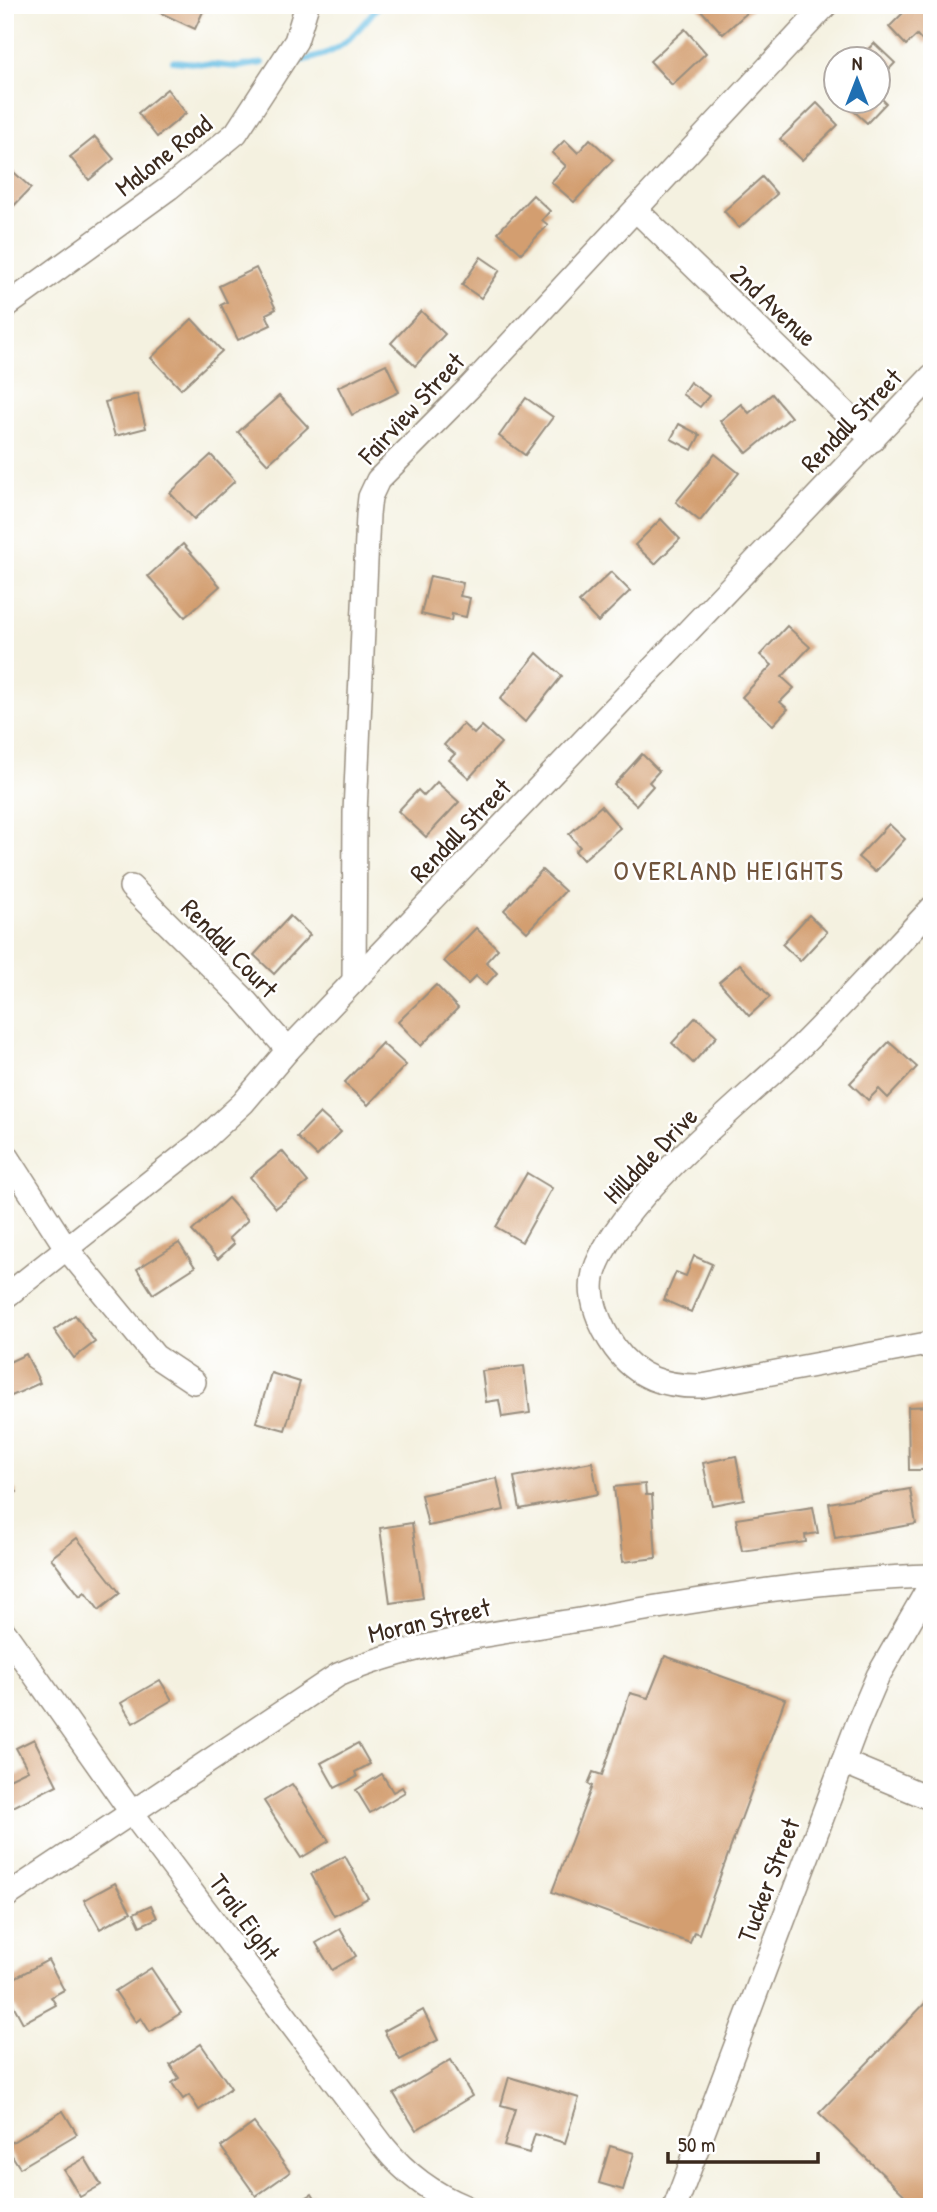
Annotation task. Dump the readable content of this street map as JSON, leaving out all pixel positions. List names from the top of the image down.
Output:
{
  "streets": {
    "street": [
      "Malone Road",
      "2nd Avenue",
      "Fairview Street",
      "Rendall Street",
      "Rendall Court",
      "Hilldale Drive",
      "Moran Street",
      "Tucker Street",
      "Trail Eight"
    ]
  },
  "crossings": [
    ["2nd Avenue", "Fairview Street"],
    ["2nd Avenue", "Rendall Street"],
    ["Fairview Street", "Rendall Street"],
    ["Rendall Street", "Rendall Court"],
    ["Moran Street", "Trail Eight"]
  ],
  "districts": ["OVERLAND HEIGHTS"],
  "scale_bar": "50 m",
  "north": "top"
}
